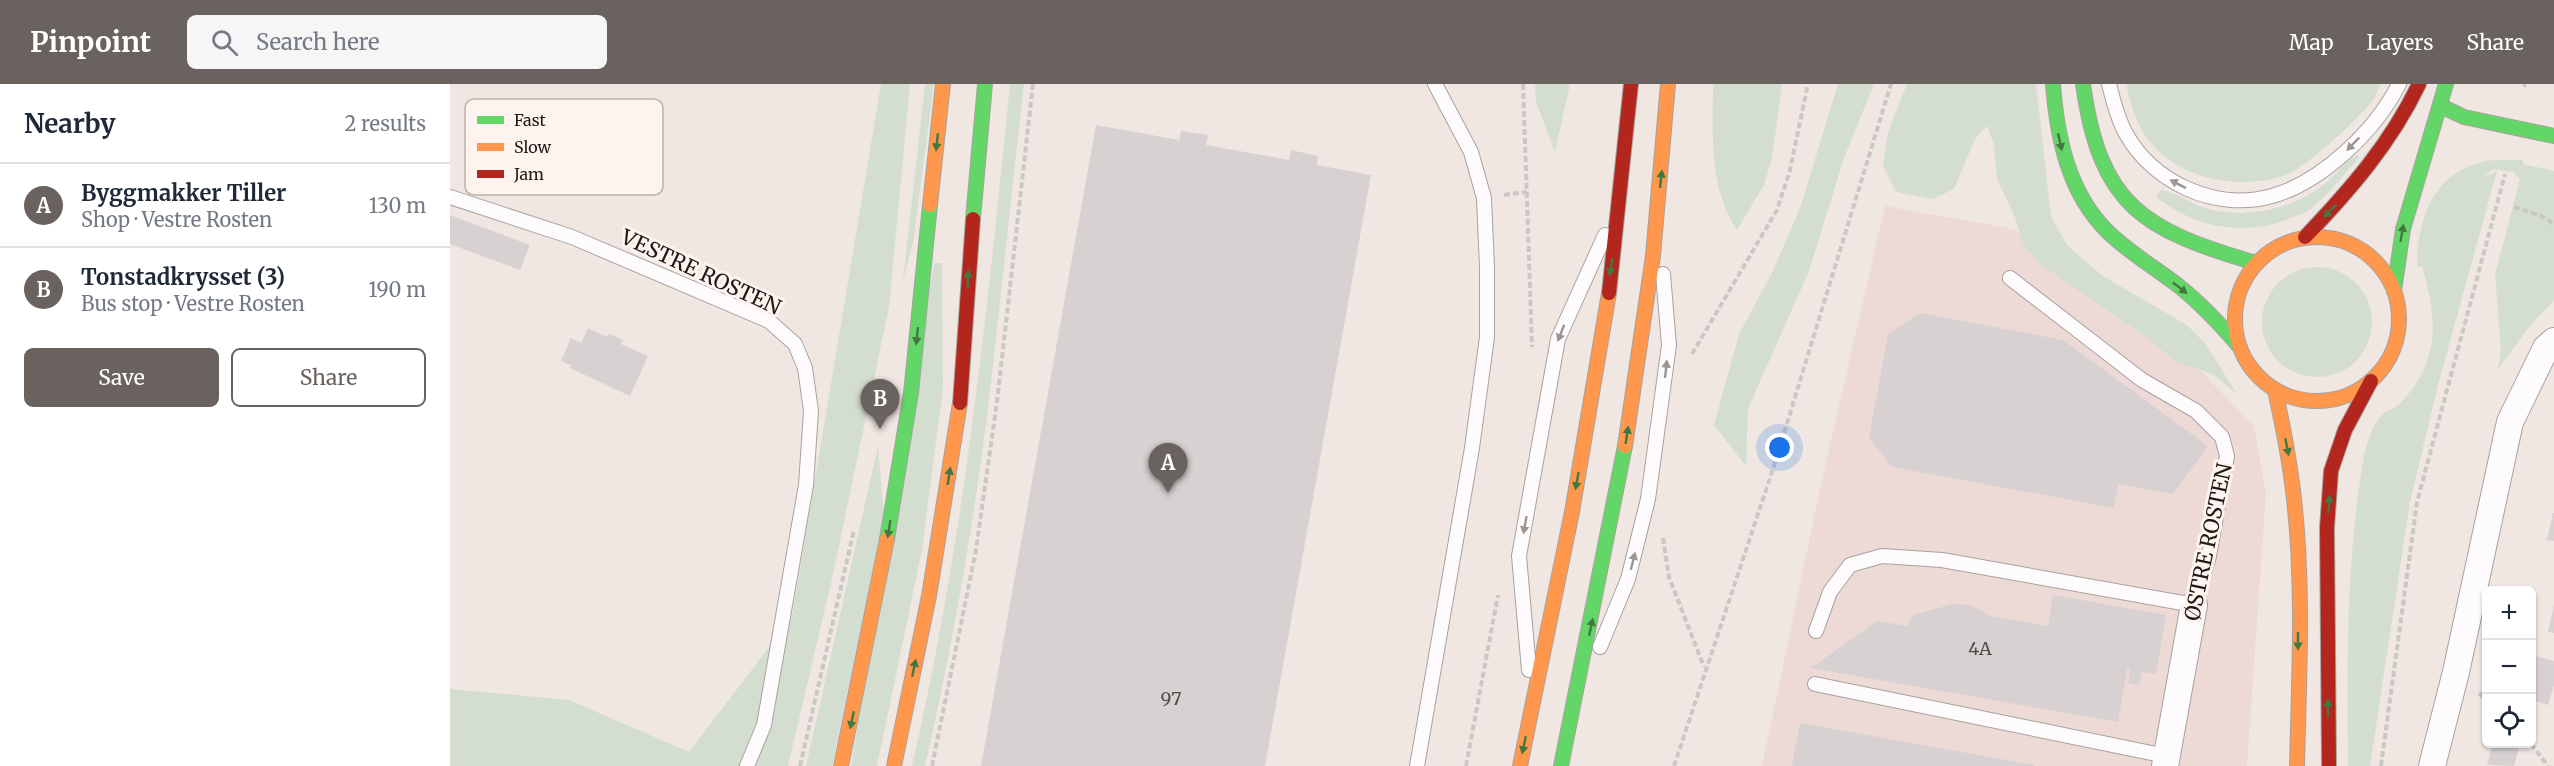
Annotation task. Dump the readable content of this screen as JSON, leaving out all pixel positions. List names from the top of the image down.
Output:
{
  "streets": {
    "street": ["ØSTRE ROSTEN"],
    "lane": ["VESTRE ROSTEN"]
  },
  "house_numbers": ["4A", "97"],
  "legend": ["Fast", "Slow", "Jam"],
  "page": {
    "header": "Pinpoint",
    "search": "Search here",
    "nav": ["Map", "Layers", "Share"],
    "heading": ["Nearby", "2 results"],
    "list": [
      {
        "mark": "A",
        "name": "Byggmakker Tiller",
        "note": "Shop · Vestre Rosten",
        "value": "130 m"
      },
      {
        "mark": "B",
        "name": "Tonstadkrysset (3)",
        "note": "Bus stop · Vestre Rosten",
        "value": "190 m"
      }
    ],
    "buttons": ["Save", "Share"],
    "pins": ["B", "A"],
    "map_buttons": ["+", "−"]
  }
}
